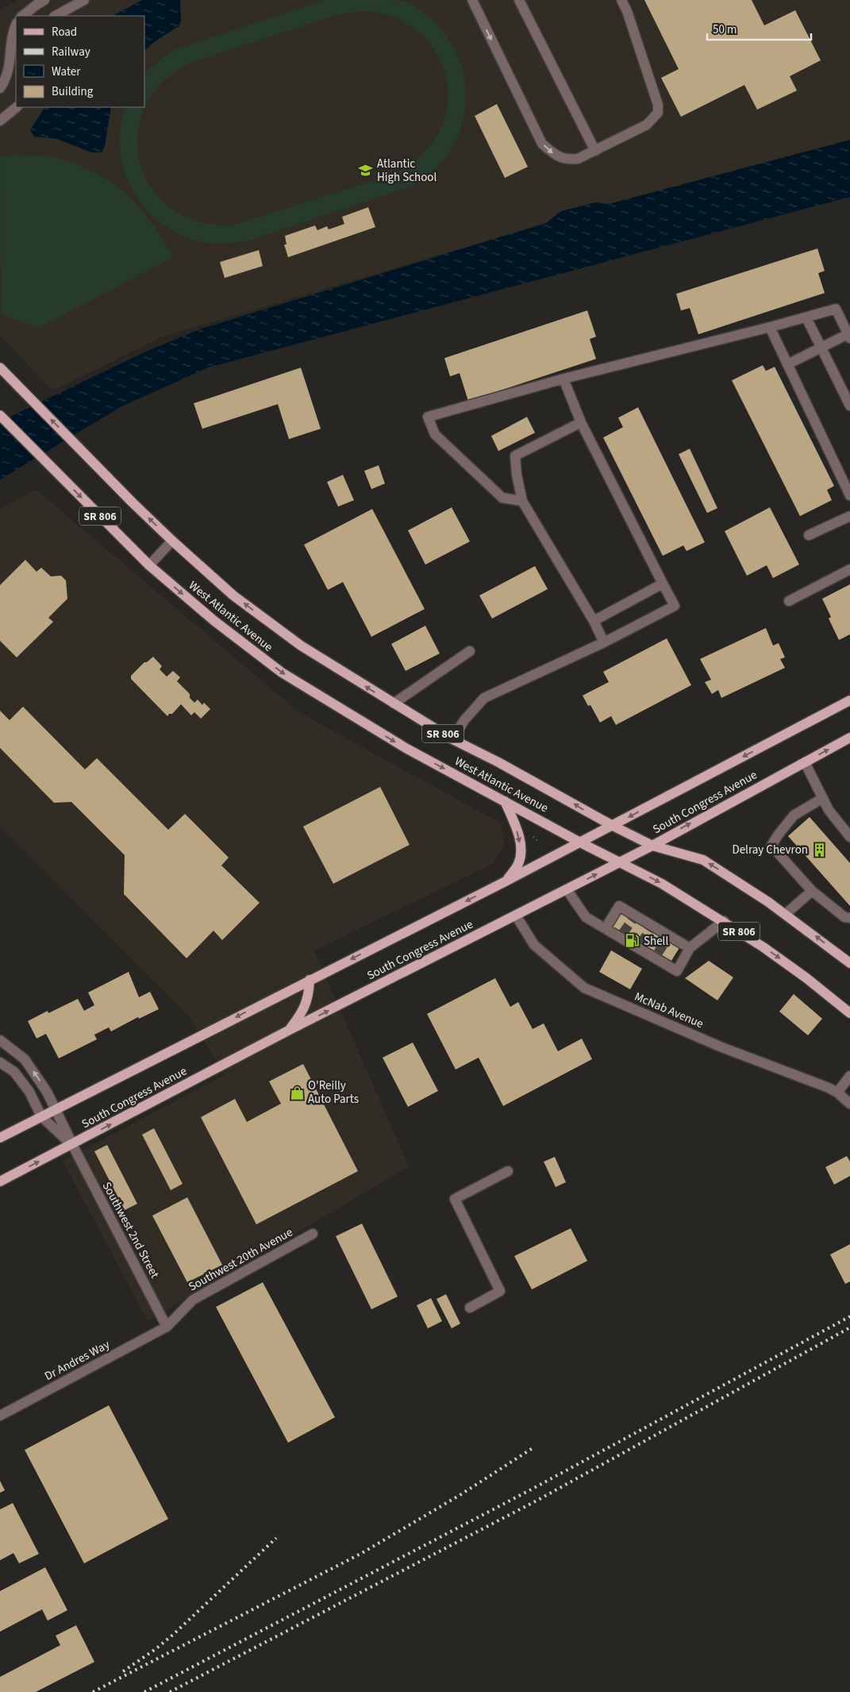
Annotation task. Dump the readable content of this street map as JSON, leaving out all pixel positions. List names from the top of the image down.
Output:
{
  "streets": {
    "main road": ["SR 806", "West Atlantic Avenue", "South Congress Avenue"],
    "street": [
      "McNab Avenue",
      "Southwest 2nd Street",
      "Southwest 20th Avenue",
      "Dr Andres Way"
    ]
  },
  "crossings": [
    ["West Atlantic Avenue", "South Congress Avenue"],
    ["South Congress Avenue", "McNab Avenue"],
    ["South Congress Avenue", "Southwest 2nd Street"],
    ["Southwest 2nd Street", "Southwest 20th Avenue"],
    ["Southwest 2nd Street", "Dr Andres Way"],
    ["Southwest 20th Avenue", "Dr Andres Way"]
  ],
  "places": {
    "school or university": ["Atlantic High School"],
    "building": ["Delray Chevron"],
    "fuel station": ["Shell"],
    "shop": ["O'Reilly Auto Parts"]
  },
  "legend": [
    "Road",
    "Railway",
    "Water",
    "Building"
  ],
  "scale_bar": "50 m"
}
